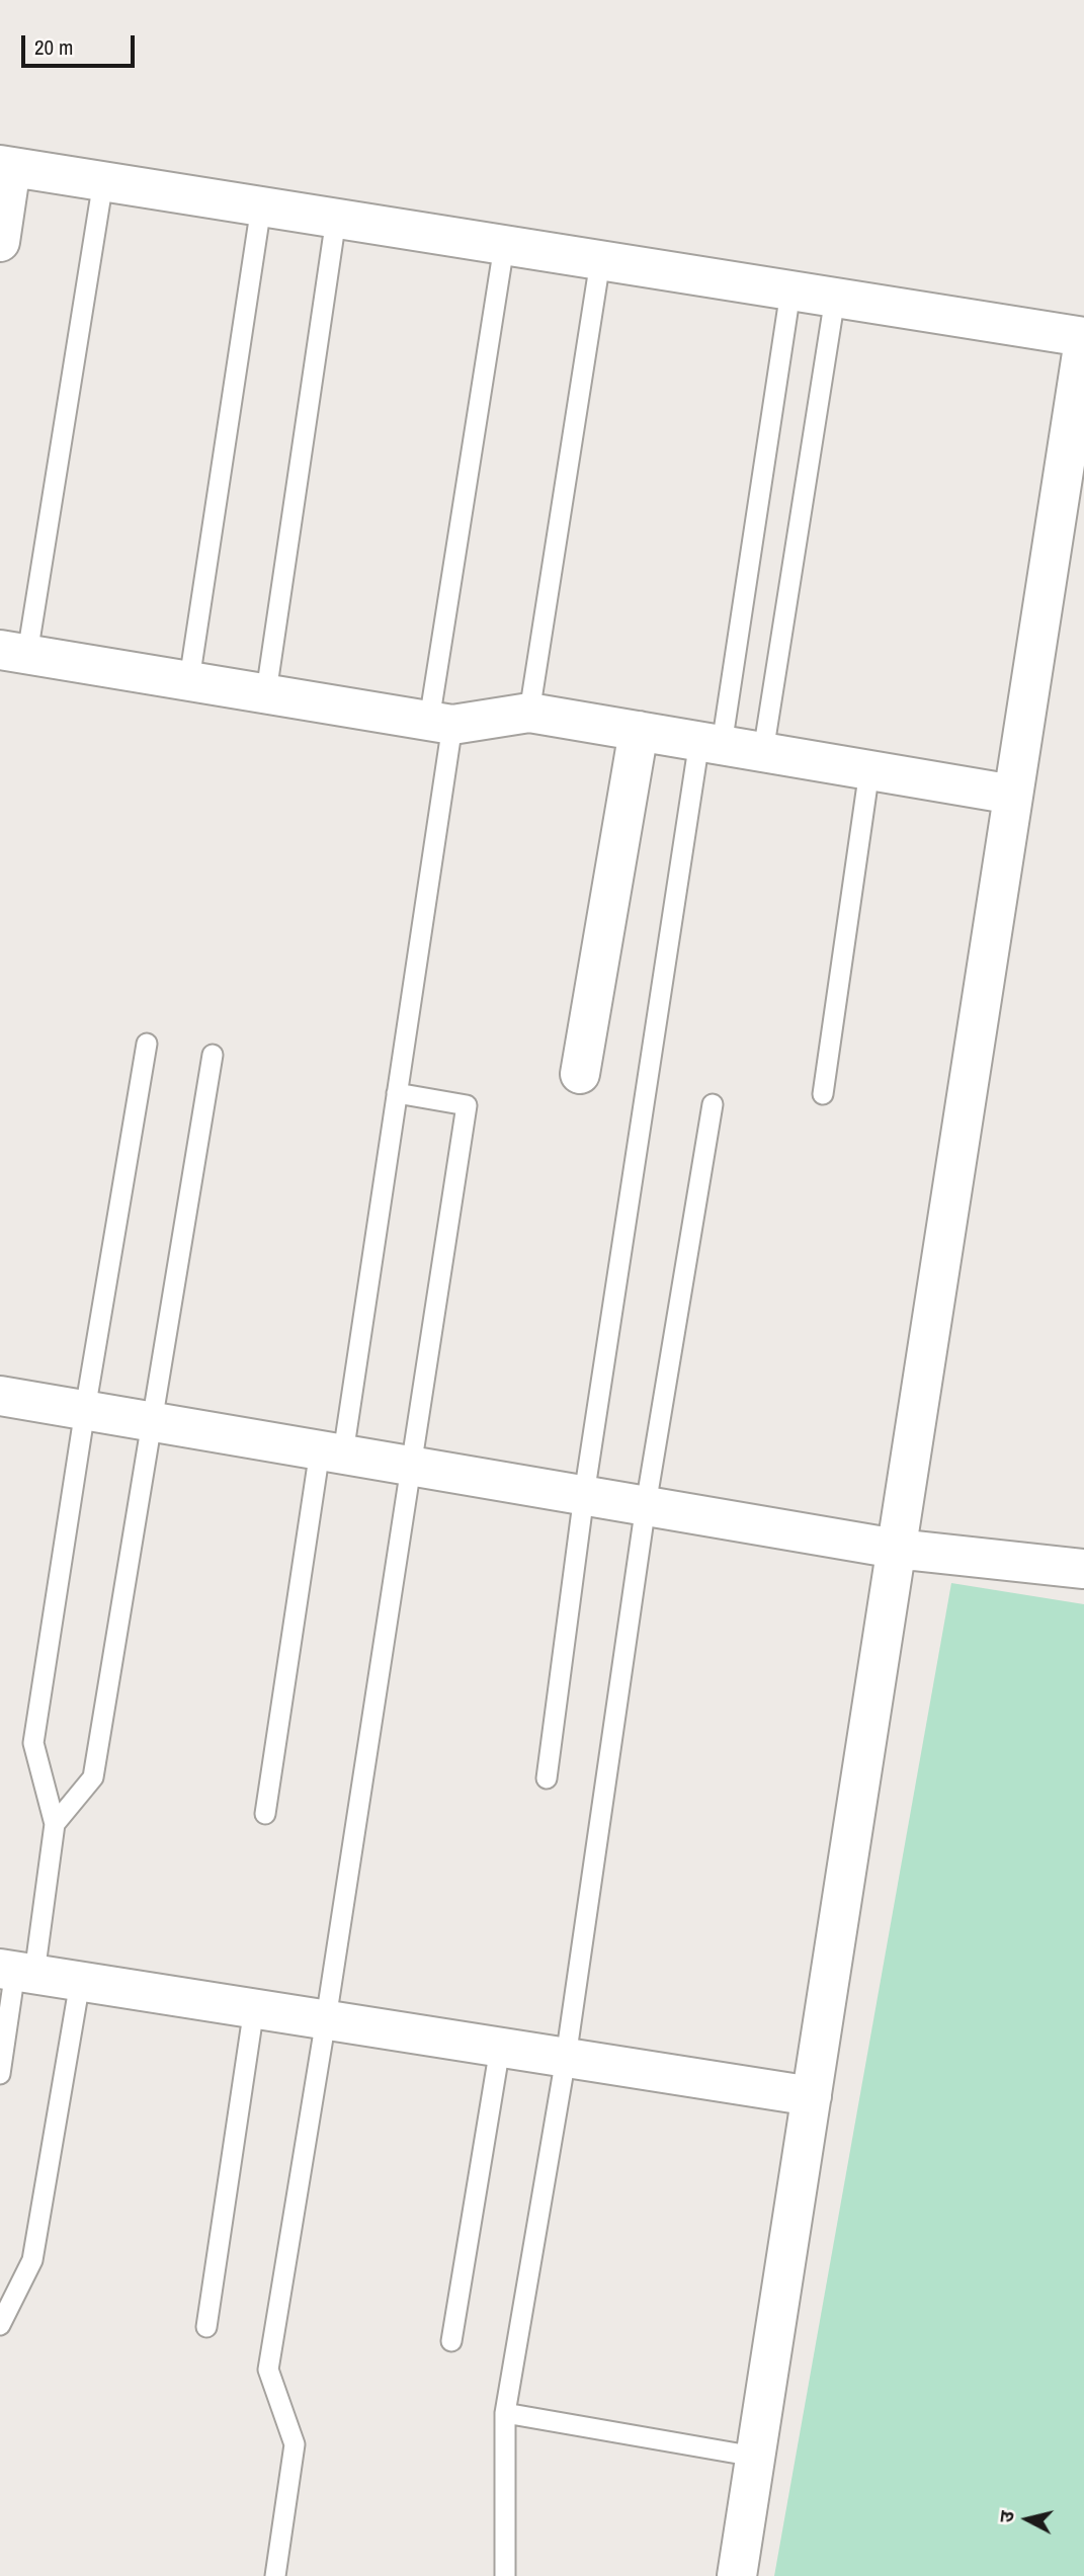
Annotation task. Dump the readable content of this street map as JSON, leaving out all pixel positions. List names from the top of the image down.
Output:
{
  "scale_bar": "20 m",
  "north": "left"
}
